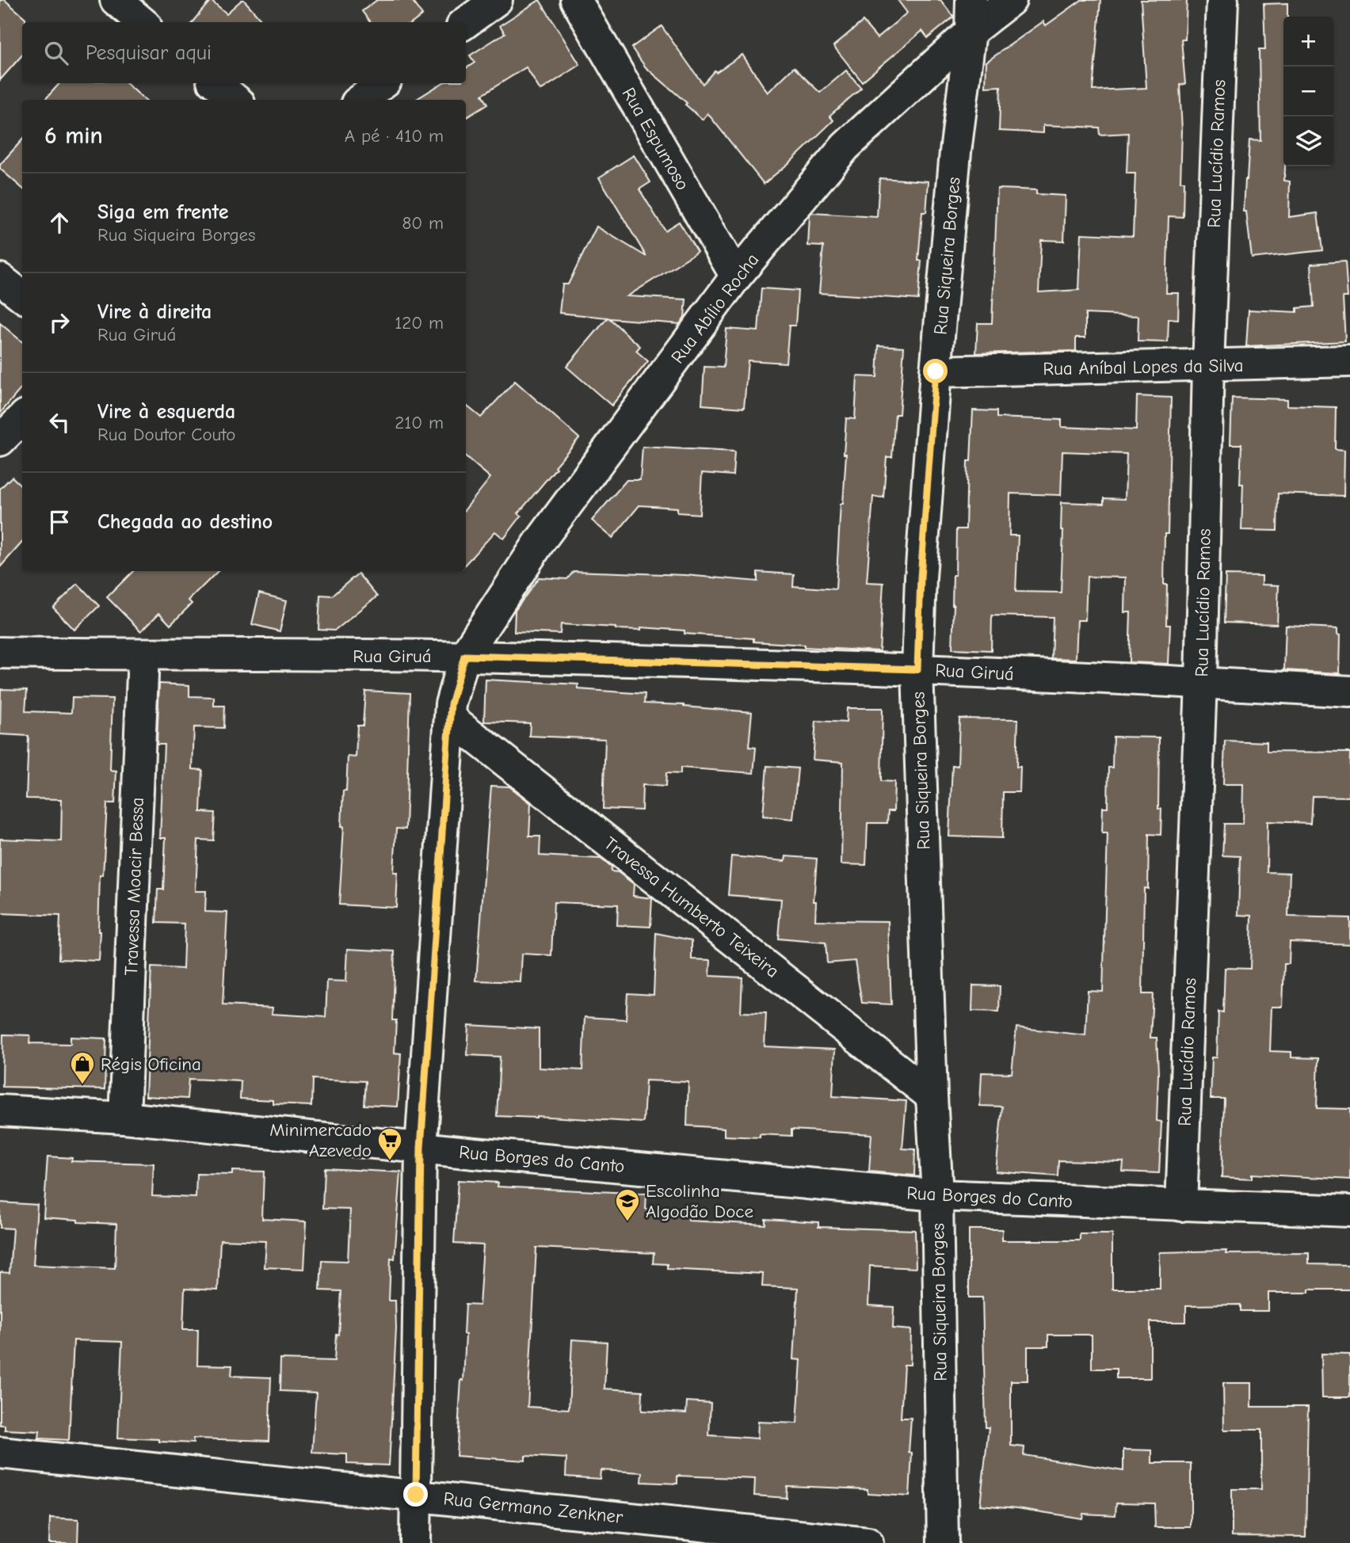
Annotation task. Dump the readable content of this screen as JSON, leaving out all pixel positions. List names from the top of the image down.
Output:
{
  "streets": {
    "street": [
      "Rua Espumoso",
      "Rua Lucídio Ramos",
      "Rua Siqueira Borges",
      "Rua Abílio Rocha",
      "Rua Aníbal Lopes da Silva",
      "Rua Giruá",
      "Travessa Moacir Bessa",
      "Travessa Humberto Teixeira",
      "Rua Borges do Canto",
      "Rua Germano Zenkner"
    ]
  },
  "crossings": [
    ["Rua Espumoso", "Rua Abílio Rocha"],
    ["Rua Lucídio Ramos", "Rua Aníbal Lopes da Silva"],
    ["Rua Lucídio Ramos", "Rua Giruá"],
    ["Rua Lucídio Ramos", "Rua Borges do Canto"],
    ["Rua Siqueira Borges", "Rua Abílio Rocha"],
    ["Rua Siqueira Borges", "Rua Aníbal Lopes da Silva"],
    ["Rua Siqueira Borges", "Rua Giruá"],
    ["Rua Siqueira Borges", "Travessa Humberto Teixeira"],
    ["Rua Siqueira Borges", "Rua Borges do Canto"],
    ["Rua Abílio Rocha", "Rua Giruá"],
    ["Rua Abílio Rocha", "Travessa Humberto Teixeira"],
    ["Rua Abílio Rocha", "Rua Borges do Canto"],
    ["Rua Abílio Rocha", "Rua Germano Zenkner"],
    ["Rua Giruá", "Travessa Moacir Bessa"],
    ["Travessa Moacir Bessa", "Rua Borges do Canto"]
  ],
  "places": {
    "shop": ["Régis Oficina"],
    "supermarket": ["Minimercado Azevedo"],
    "school or university": ["Escolinha Algodão Doce"]
  },
  "page": {
    "map_buttons": ["+", "−"],
    "search": "Pesquisar aqui",
    "heading": ["6 min", "A pé · 410 m"],
    "list": [
      ["Siga em frente", "Rua Siqueira Borges", "80 m"],
      ["Vire à direita", "Rua Giruá", "120 m"],
      ["Vire à esquerda", "Rua Doutor Couto", "210 m"],
      "Chegada ao destino"
    ]
  }
}
